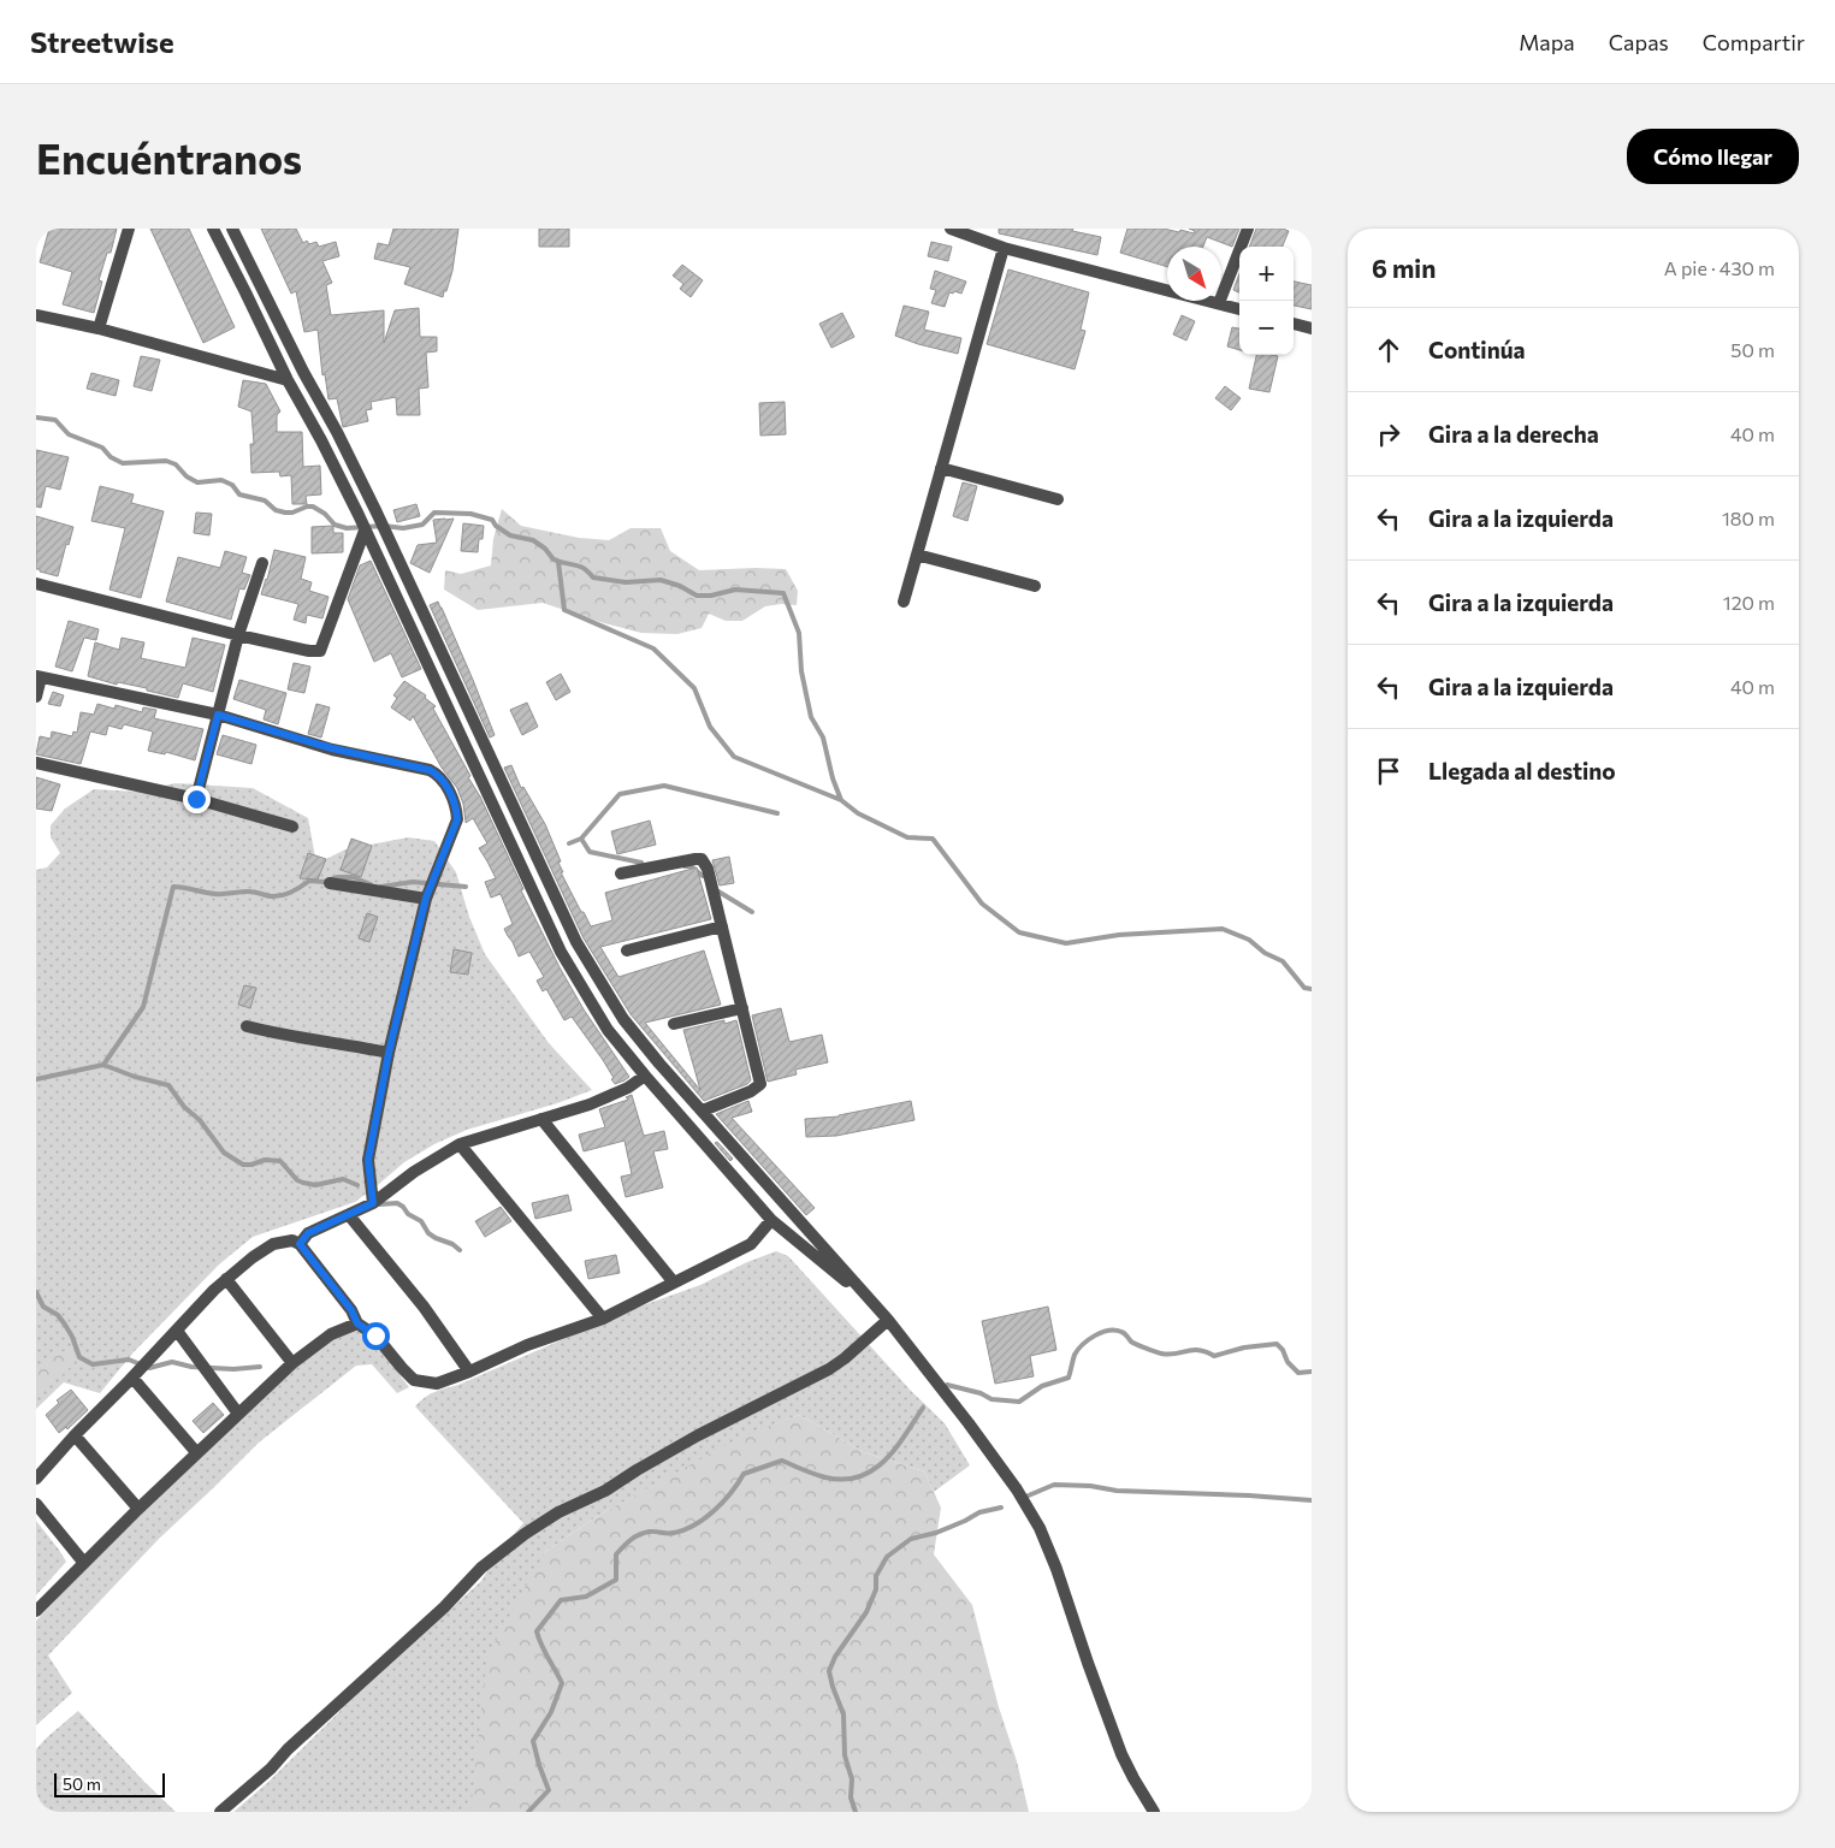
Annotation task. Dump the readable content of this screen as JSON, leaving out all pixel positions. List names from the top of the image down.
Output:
{
  "scale_bar": "50 m",
  "north": "bottom right",
  "page": {
    "header": "Streetwise",
    "nav": ["Mapa", "Capas", "Compartir"],
    "buttons": "Cómo llegar",
    "title": "Encuéntranos",
    "heading": ["6 min", "A pie · 430 m"],
    "map_buttons": ["+", "−"],
    "list": [
      ["Continúa", "50 m"],
      ["Gira a la derecha", "40 m"],
      ["Gira a la izquierda", "180 m"],
      ["Gira a la izquierda", "120 m"],
      ["Gira a la izquierda", "40 m"],
      "Llegada al destino"
    ],
    "scale": "50 m"
  }
}
